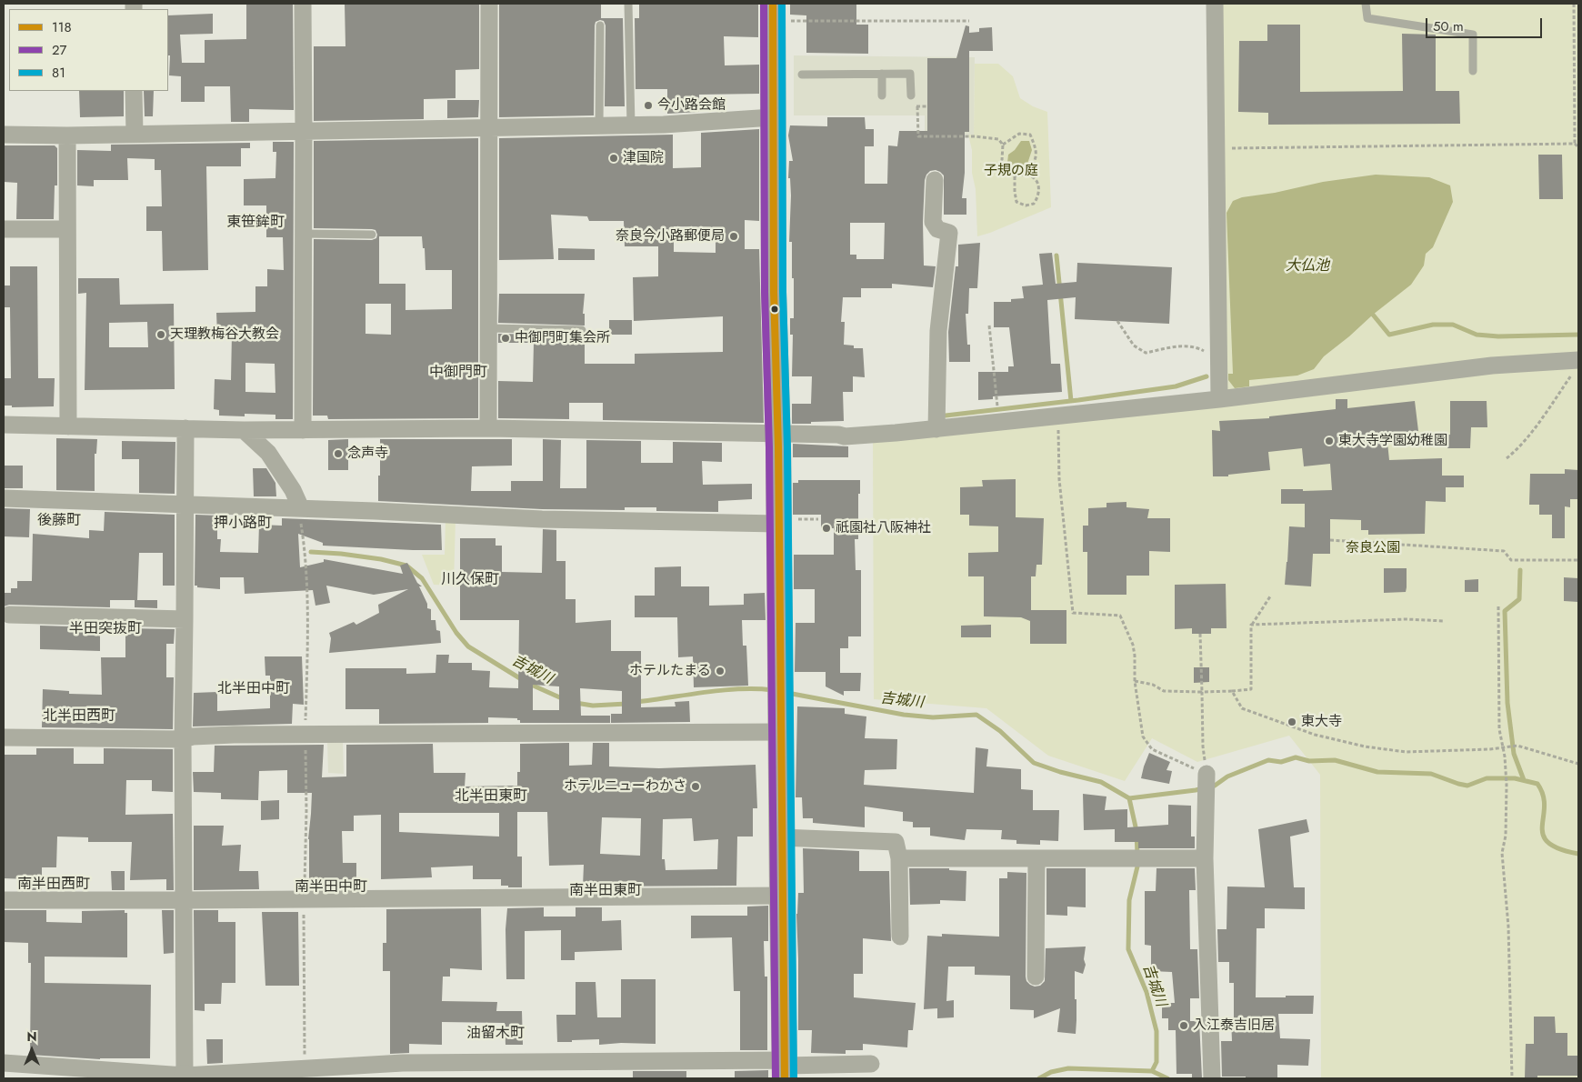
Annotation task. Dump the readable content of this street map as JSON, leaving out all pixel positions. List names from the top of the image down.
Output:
{
  "districts": [
    "東笹鉾町",
    "中御門町",
    "後藤町",
    "押小路町",
    "川久保町",
    "半田突抜町",
    "北半田中町",
    "北半田西町",
    "北半田東町",
    "南半田西町",
    "南半田中町",
    "南半田東町",
    "油留木町"
  ],
  "water": ["大仏池", "吉城川"],
  "parks": ["子規の庭", "奈良公園"],
  "places": [
    "今小路会館",
    "津国院",
    "奈良今小路郵便局",
    "天理教梅谷大教会",
    "中御門町集会所",
    "東大寺学園幼稚園",
    "念声寺",
    "祇園社八阪神社",
    "ホテルたまる",
    "東大寺",
    "ホテルニューわかさ",
    "入江泰吉旧居"
  ],
  "lines": ["transit line 118", "transit line 27", "transit line 81"],
  "legend": ["118", "27", "81"],
  "scale_bar": "50 m",
  "north": "top"
}
